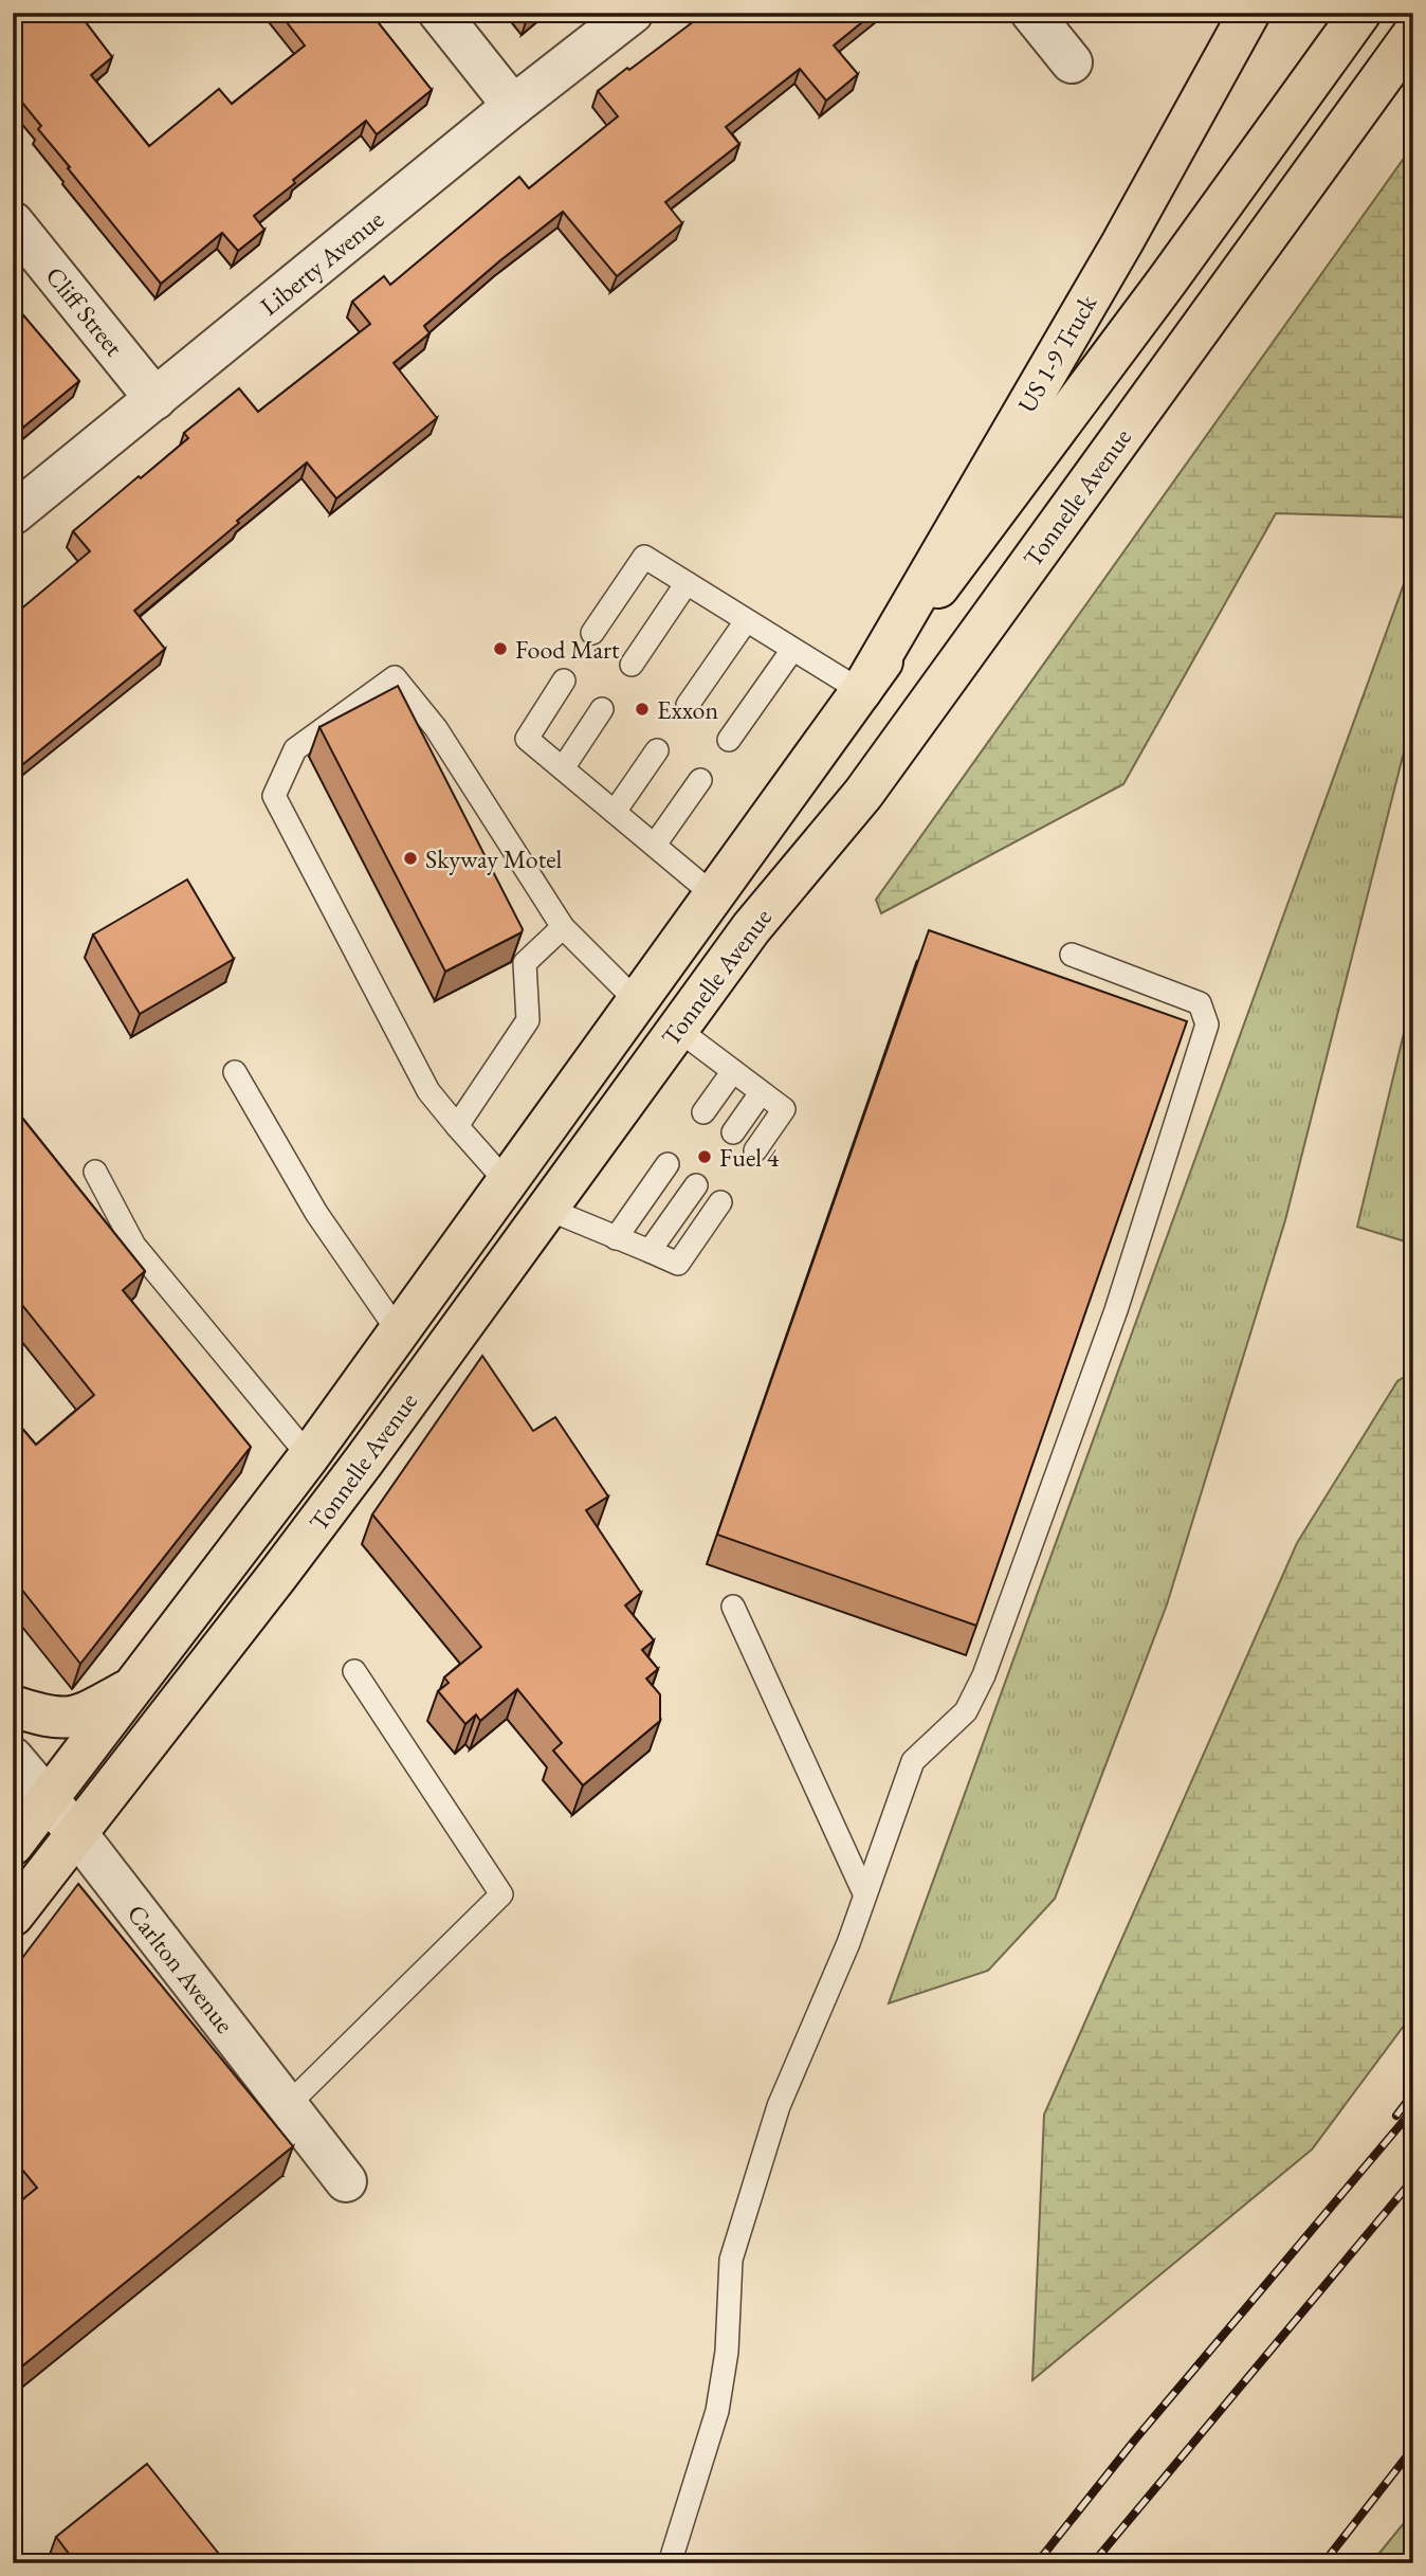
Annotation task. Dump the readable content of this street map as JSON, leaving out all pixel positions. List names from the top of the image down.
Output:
{
  "streets": {
    "highway": ["US 1-9 Truck", "Tonnelle Avenue"],
    "street": ["Liberty Avenue", "Cliff Street", "Carlton Avenue"]
  },
  "crossings": [
    ["Liberty Avenue", "Cliff Street"],
    ["US 1-9 Truck", "Tonnelle Avenue"],
    ["Tonnelle Avenue", "Carlton Avenue"]
  ],
  "places": [
    "Food Mart",
    "Exxon",
    "Skyway Motel",
    "Fuel 4"
  ]
}
